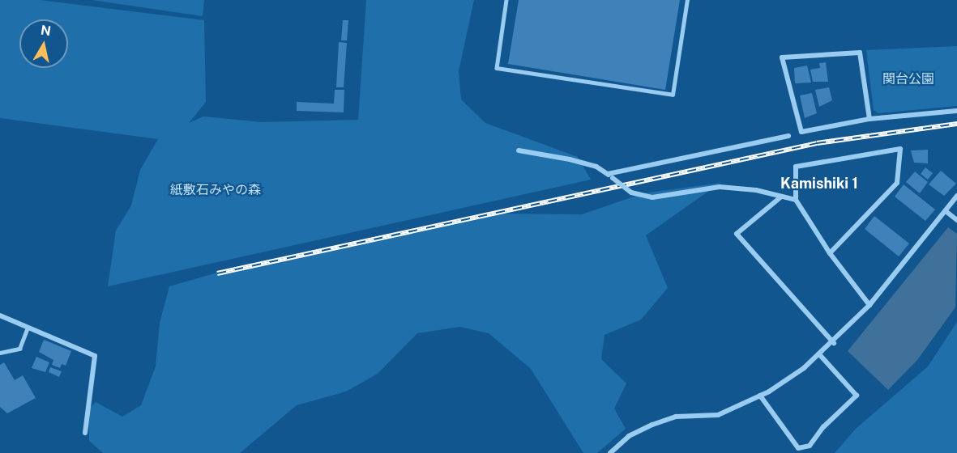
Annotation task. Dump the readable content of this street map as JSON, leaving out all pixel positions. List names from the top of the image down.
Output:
{
  "districts": ["Kamishiki 1"],
  "parks": ["関台公園", "紙敷石みやの森"],
  "north": "top"
}
